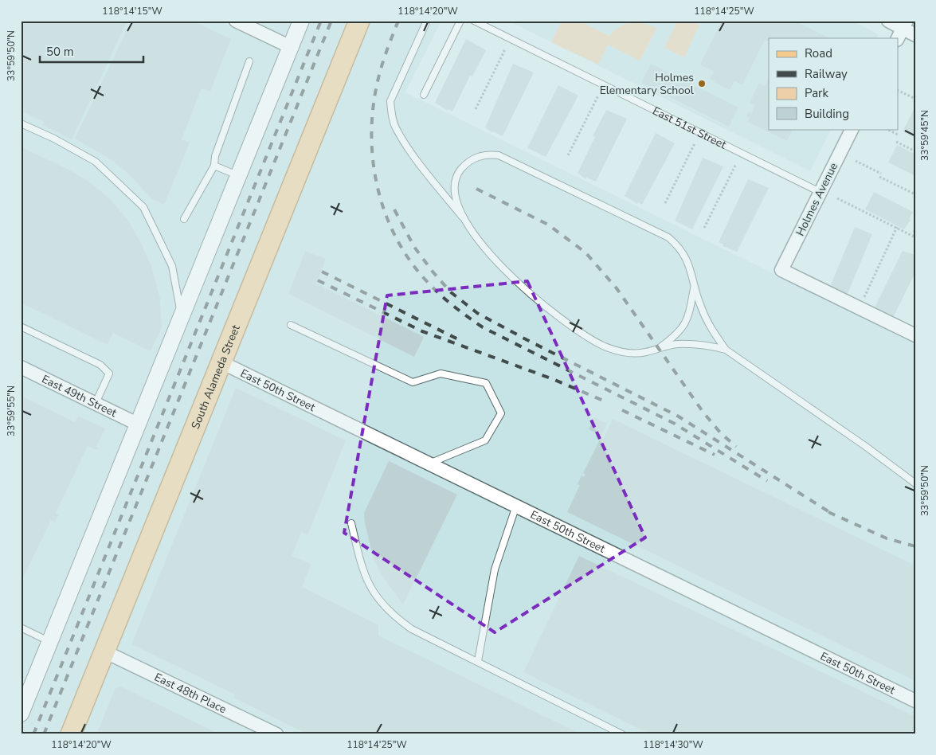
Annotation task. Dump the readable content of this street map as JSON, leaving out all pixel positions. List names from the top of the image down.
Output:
{
  "streets": {
    "main road": ["South Alameda Street"],
    "street": [
      "Holmes Avenue",
      "East 50th Street",
      "East 49th Street",
      "East 48th Place"
    ],
    "lane": ["East 51st Street"]
  },
  "crossings": [
    ["East 51st Street", "Holmes Avenue"],
    ["South Alameda Street", "East 50th Street"],
    ["South Alameda Street", "East 48th Place"]
  ],
  "places": ["Holmes Elementary School"],
  "legend": [
    "Road",
    "Railway",
    "Park",
    "Building"
  ],
  "scale_bar": "50 m",
  "coordinates": [
    "118°14'15\"W",
    "118°14'20\"W",
    "118°14'25\"W",
    "33°59'50\"N",
    "33°59'45\"N",
    "33°59'55\"N",
    "118°14'30\"W"
  ]
}
